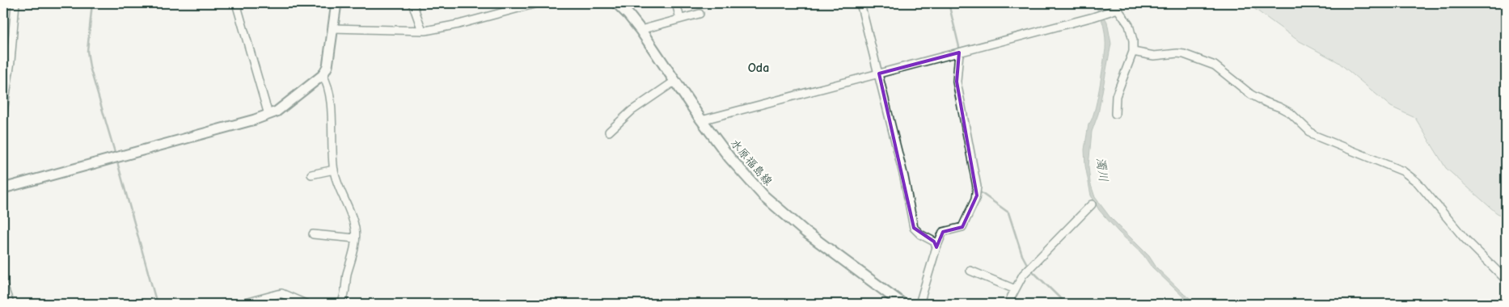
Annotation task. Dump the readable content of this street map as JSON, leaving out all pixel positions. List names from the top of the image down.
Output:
{
  "streets": {
    "main road": ["水原福島線"]
  },
  "districts": ["Oda"],
  "water": ["濁川"]
}
